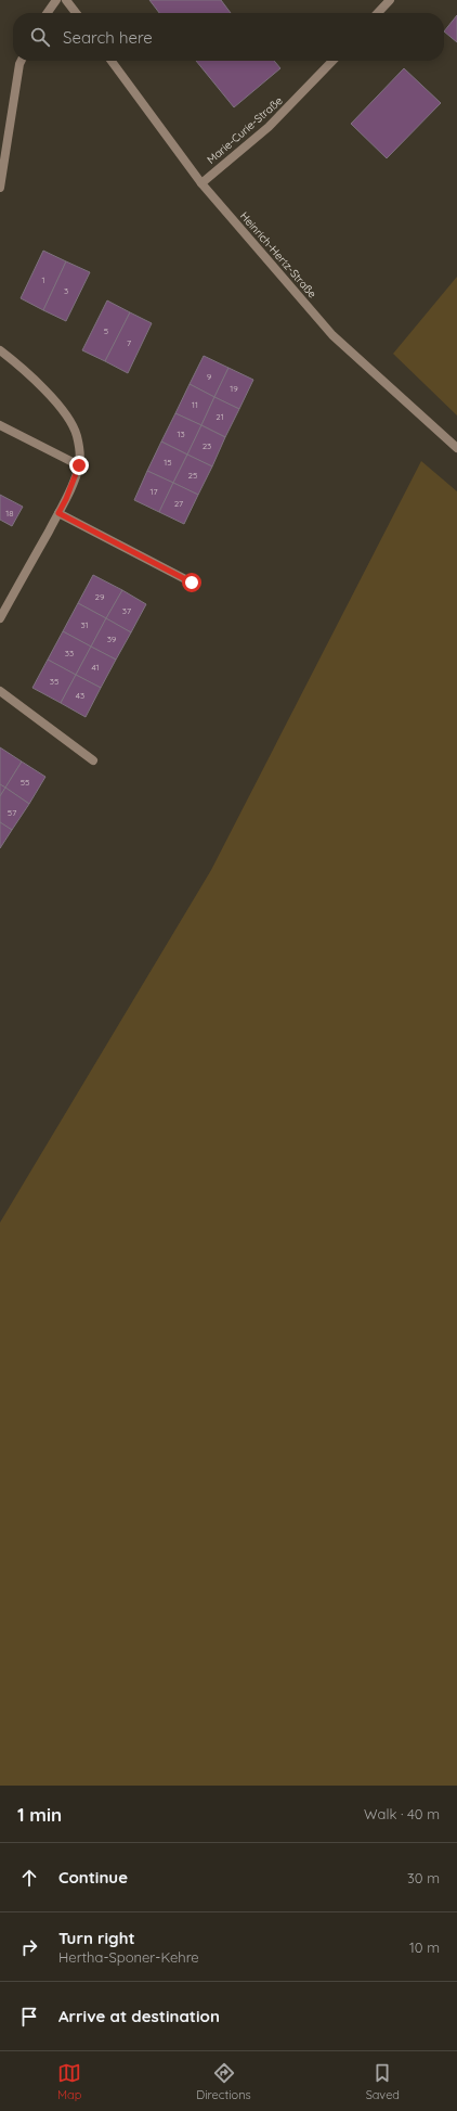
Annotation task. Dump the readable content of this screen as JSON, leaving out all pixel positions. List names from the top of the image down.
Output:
{
  "streets": {
    "street": ["Marie-Curie-Straße", "Heinrich-Hertz-Straße"]
  },
  "crossings": [
    ["Marie-Curie-Straße", "Heinrich-Hertz-Straße"]
  ],
  "house_numbers": [
    "1",
    "3",
    "5",
    "7",
    "9",
    "19",
    "11",
    "21",
    "13",
    "23",
    "15",
    "25",
    "17",
    "27",
    "18",
    "29",
    "37",
    "31",
    "39",
    "33",
    "41",
    "35",
    "43",
    "55",
    "57"
  ],
  "page": {
    "search": "Search here",
    "heading": ["1 min", "Walk · 40 m"],
    "list": [
      ["Continue", "30 m"],
      ["Turn right", "Hertha-Sponer-Kehre", "10 m"],
      "Arrive at destination"
    ],
    "nav": ["Map", "Directions", "Saved"]
  }
}
